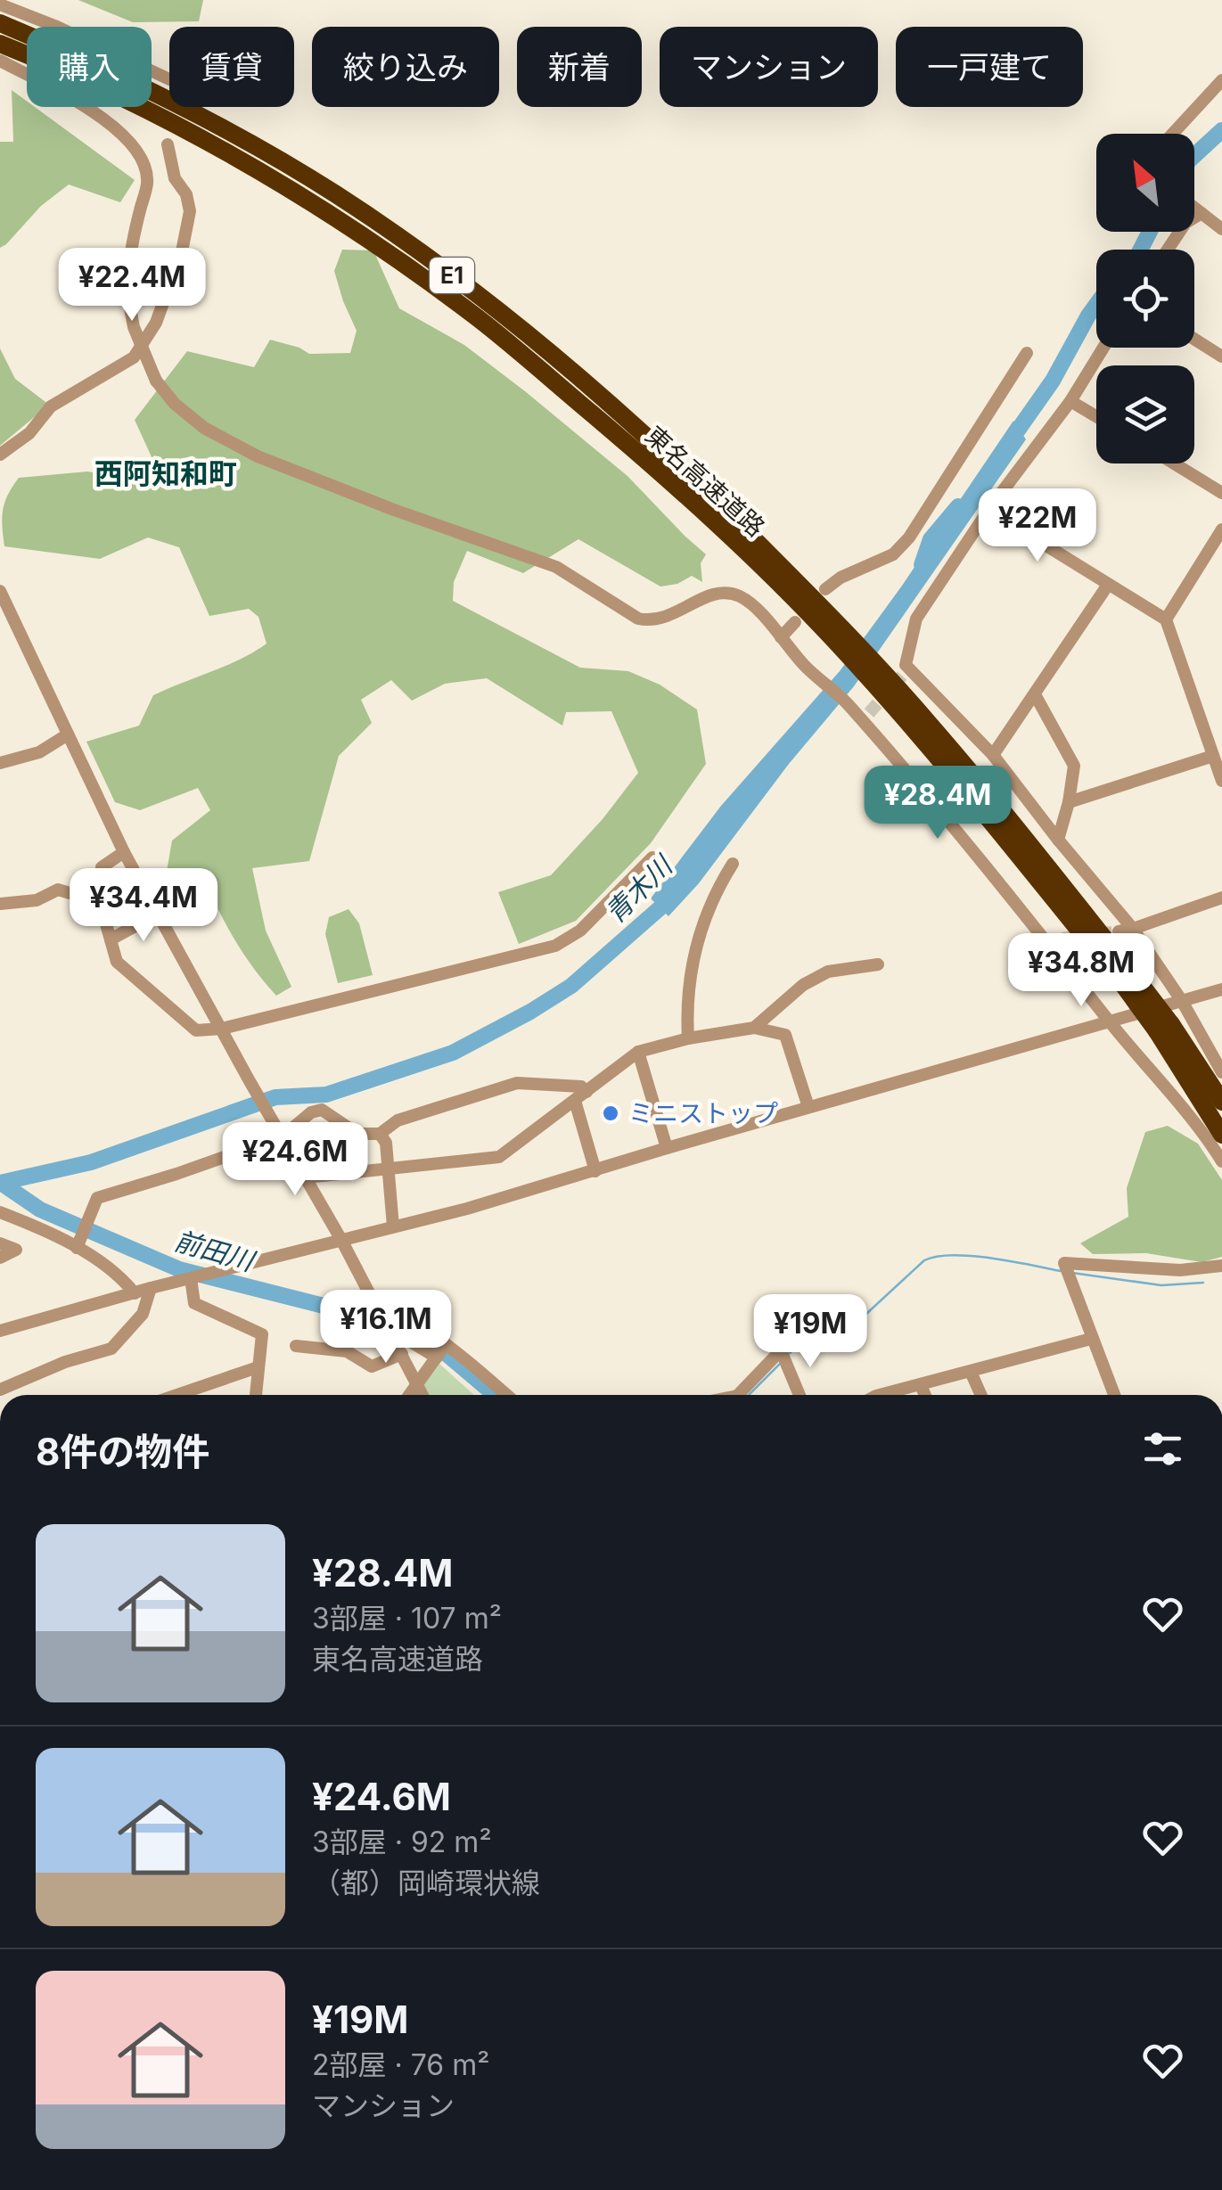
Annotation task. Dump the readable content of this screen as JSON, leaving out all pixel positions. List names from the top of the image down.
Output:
{
  "streets": {
    "highway": ["E1", "東名高速道路"]
  },
  "districts": ["西阿知和町"],
  "water": ["青木川", "前田川"],
  "places": ["ミニストップ"],
  "north": "top left",
  "page": {
    "chip": [
      "購入",
      "賃貸",
      "絞り込み",
      "新着",
      "マンション",
      "一戸建て"
    ],
    "price": [
      "¥22.4M",
      "¥22M",
      "¥28.4M",
      "¥34.4M",
      "¥34.8M",
      "¥24.6M",
      "¥16.1M",
      "¥19M"
    ],
    "heading": "8件の物件",
    "list": [
      {
        "name": "¥28.4M",
        "note": "3部屋 · 107 m² · 東名高速道路"
      },
      {
        "name": "¥24.6M",
        "note": "3部屋 · 92 m² · （都）岡崎環状線"
      },
      {
        "name": "¥19M",
        "note": "2部屋 · 76 m² · マンション"
      }
    ]
  }
}
